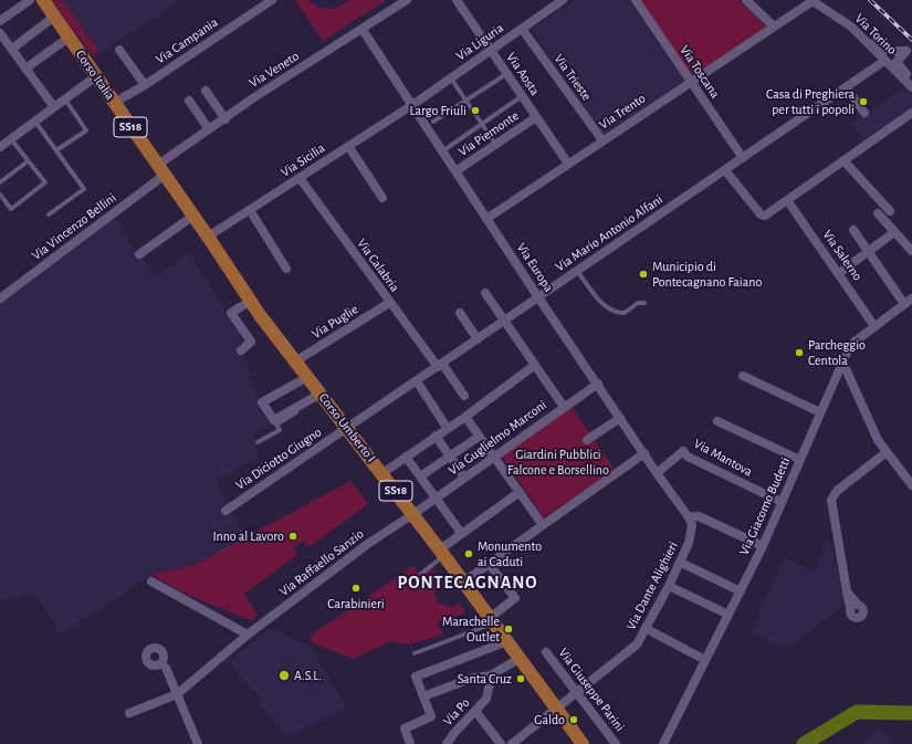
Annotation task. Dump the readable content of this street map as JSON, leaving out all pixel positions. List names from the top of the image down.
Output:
{
  "streets": {
    "main road": ["Corso Italia", "SS18", "Corso Umberto I"],
    "street": [
      "Via Torino",
      "Via Campania",
      "Via Liguria",
      "Via Veneto",
      "Via Toscana",
      "Via Aosta",
      "Via Trieste",
      "Via Trento",
      "Via Piemonte",
      "Via Sicilia",
      "Via Vincenzo Bellini",
      "Via Mario Antonio Alfani",
      "Via Salerno",
      "Via Calabria",
      "Via Europa",
      "Via Puglie",
      "Via Guglielmo Marconi",
      "Via Mantova",
      "Via Diciotto Giugno",
      "Via Giacomo Budetti",
      "Via Raffaello Sanzio",
      "Via Dante Alighieri",
      "Via Giuseppe Parini",
      "Via Po"
    ]
  },
  "crossings": [
    ["Via Torino", "Via Trento"],
    ["Via Torino", "Via Mario Antonio Alfani"],
    ["Via Campania", "Corso Italia"],
    ["Via Liguria", "Via Aosta"],
    ["Via Liguria", "Via Trieste"],
    ["Via Liguria", "Via Sicilia"],
    ["Via Liguria", "Via Europa"],
    ["Via Veneto", "Corso Italia"],
    ["Via Veneto", "Via Vincenzo Bellini"],
    ["Via Veneto", "Via Europa"],
    ["Via Toscana", "Via Trento"],
    ["Via Toscana", "Via Mario Antonio Alfani"],
    ["Via Aosta", "Via Trento"],
    ["Via Aosta", "Via Piemonte"],
    ["Corso Italia", "Via Sicilia"],
    ["Corso Italia", "Via Vincenzo Bellini"],
    ["Corso Italia", "Corso Umberto I"],
    ["Via Trieste", "Via Trento"],
    ["Via Trento", "Via Europa"],
    ["Via Piemonte", "Via Europa"],
    ["Via Sicilia", "Via Calabria"],
    ["Via Sicilia", "Via Europa"],
    ["Via Sicilia", "Corso Umberto I"],
    ["Via Mario Antonio Alfani", "Via Calabria"],
    ["Via Mario Antonio Alfani", "Via Europa"],
    ["Via Mario Antonio Alfani", "Corso Umberto I"],
    ["Via Mario Antonio Alfani", "Via Diciotto Giugno"],
    ["Via Salerno", "Via Giacomo Budetti"],
    ["Via Calabria", "Via Puglie"],
    ["Via Europa", "Via Guglielmo Marconi"],
    ["Via Europa", "Via Mantova"],
    ["Via Europa", "Via Dante Alighieri"],
    ["Via Puglie", "Corso Umberto I"],
    ["Corso Umberto I", "Via Guglielmo Marconi"],
    ["Corso Umberto I", "Via Diciotto Giugno"],
    ["Corso Umberto I", "Via Raffaello Sanzio"],
    ["Corso Umberto I", "Via Dante Alighieri"],
    ["Via Guglielmo Marconi", "Via Raffaello Sanzio"],
    ["Via Mantova", "Via Giacomo Budetti"],
    ["Via Dante Alighieri", "Via Giuseppe Parini"]
  ],
  "districts": ["PONTECAGNANO"],
  "parks": ["Giardini Pubblici Falcone e Borsellino"],
  "places": [
    "Casa di Preghiera per tutti i popoli",
    "Largo Friuli",
    "Municipio di Pontecagnano Faiano",
    "Parcheggio Centola",
    "Inno al Lavoro",
    "Monumento ai Caduti",
    "Carabinieri",
    "Marachelle Outlet",
    "A.S.L.",
    "Santa Cruz",
    "Galdo"
  ]
}
